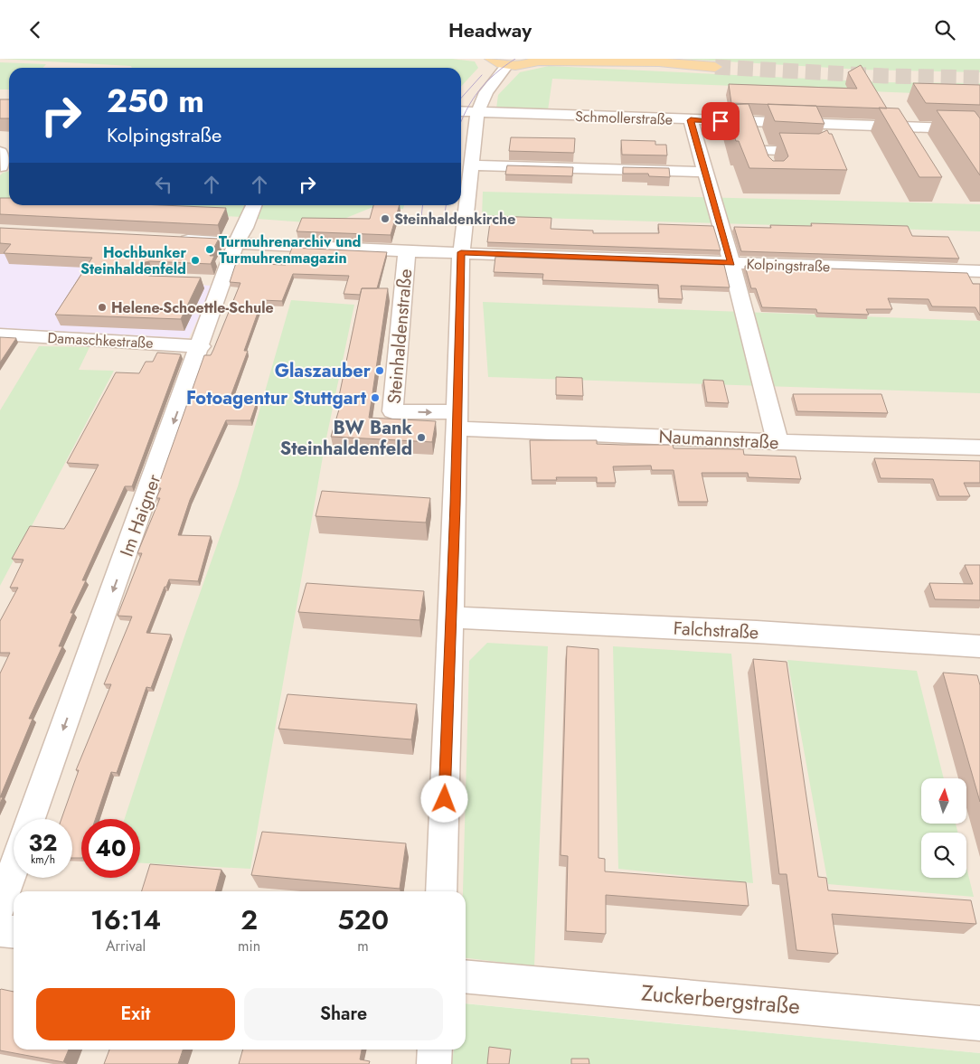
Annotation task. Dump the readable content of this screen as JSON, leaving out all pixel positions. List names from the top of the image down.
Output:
{
  "streets": {
    "street": [
      "Schmollerstraße",
      "Kolpingstraße",
      "Steinhaldenstraße",
      "Damaschkestraße",
      "Naumannstraße",
      "Im Haigner",
      "Falchstraße",
      "Zuckerbergstraße"
    ]
  },
  "crossings": [
    ["Kolpingstraße", "Steinhaldenstraße"],
    ["Kolpingstraße", "Im Haigner"],
    ["Steinhaldenstraße", "Naumannstraße"],
    ["Damaschkestraße", "Im Haigner"]
  ],
  "one_way": ["Im Haigner"],
  "places": [
    "Steinhaldenkirche",
    "Turmuhrenarchiv und Turmuhrenmagazin",
    "Hochbunker Steinhaldenfeld",
    "Helene-Schoettle-Schule",
    "Glaszauber",
    "Fotoagentur Stuttgart",
    "BW Bank Steinhaldenfeld"
  ],
  "north": "top",
  "page": {
    "header": "Headway",
    "turn": ["250 m", "Kolpingstraße"],
    "speed": "32 km/h",
    "limit": "40",
    "eta": [
      "16:14",
      "Arrival",
      "2",
      "min",
      "520",
      "m"
    ],
    "buttons": ["Exit", "Share"]
  }
}
